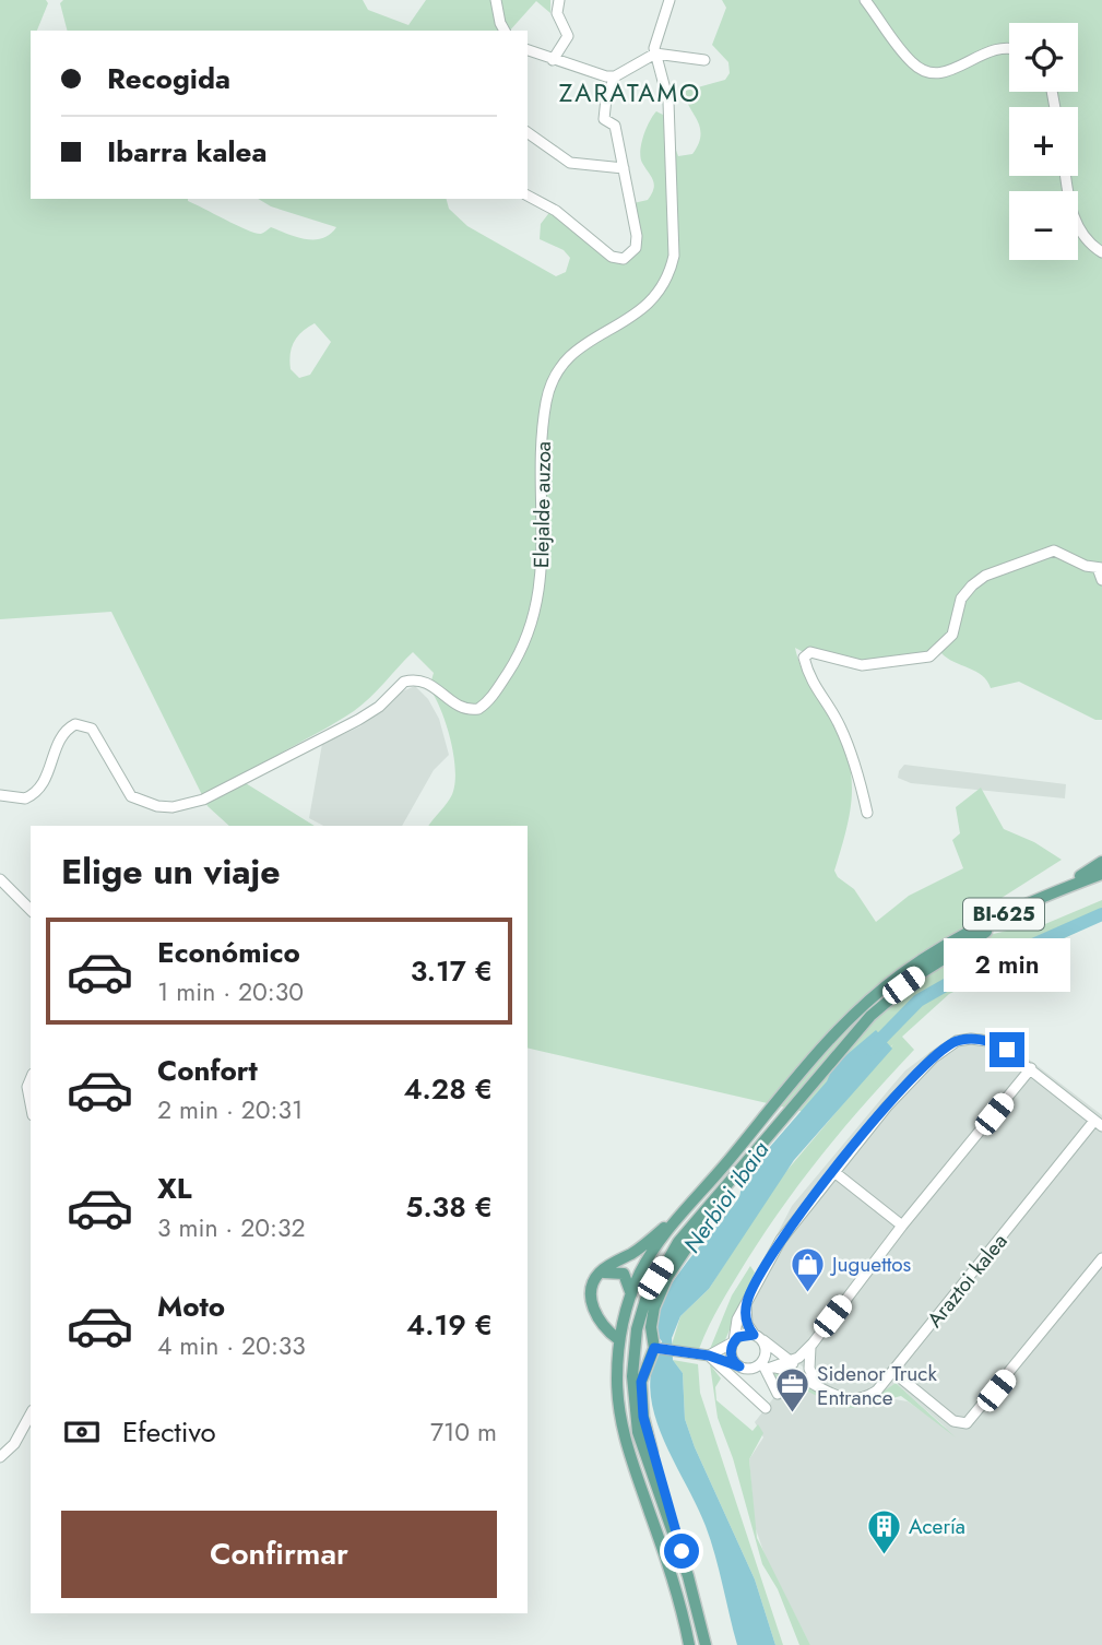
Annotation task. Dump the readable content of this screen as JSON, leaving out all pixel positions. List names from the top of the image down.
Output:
{
  "streets": {
    "main road": ["BI-625"],
    "street": ["Elejalde auzoa", "Araztoi kalea"]
  },
  "districts": ["ZARATAMO"],
  "water": ["Nerbioi ibaia"],
  "places": {
    "shop": ["Juguettos"],
    "office": ["Sidenor Truck Entrance"],
    "building": ["Acería"]
  },
  "page": {
    "map_buttons": ["+", "−"],
    "banner": ["Recogida", "Ibarra kalea"],
    "heading": "Elige un viaje",
    "list": [
      {
        "name": "Económico",
        "note": "1 min · 20:30",
        "value": "3.17 €"
      },
      {
        "name": "Confort",
        "note": "2 min · 20:31",
        "value": "4.28 €"
      },
      {
        "name": "XL",
        "note": "3 min · 20:32",
        "value": "5.38 €"
      },
      {
        "name": "Moto",
        "note": "4 min · 20:33",
        "value": "4.19 €"
      }
    ],
    "bubble": "2 min",
    "pay": ["Efectivo", "710 m"],
    "buttons": "Confirmar"
  }
}
